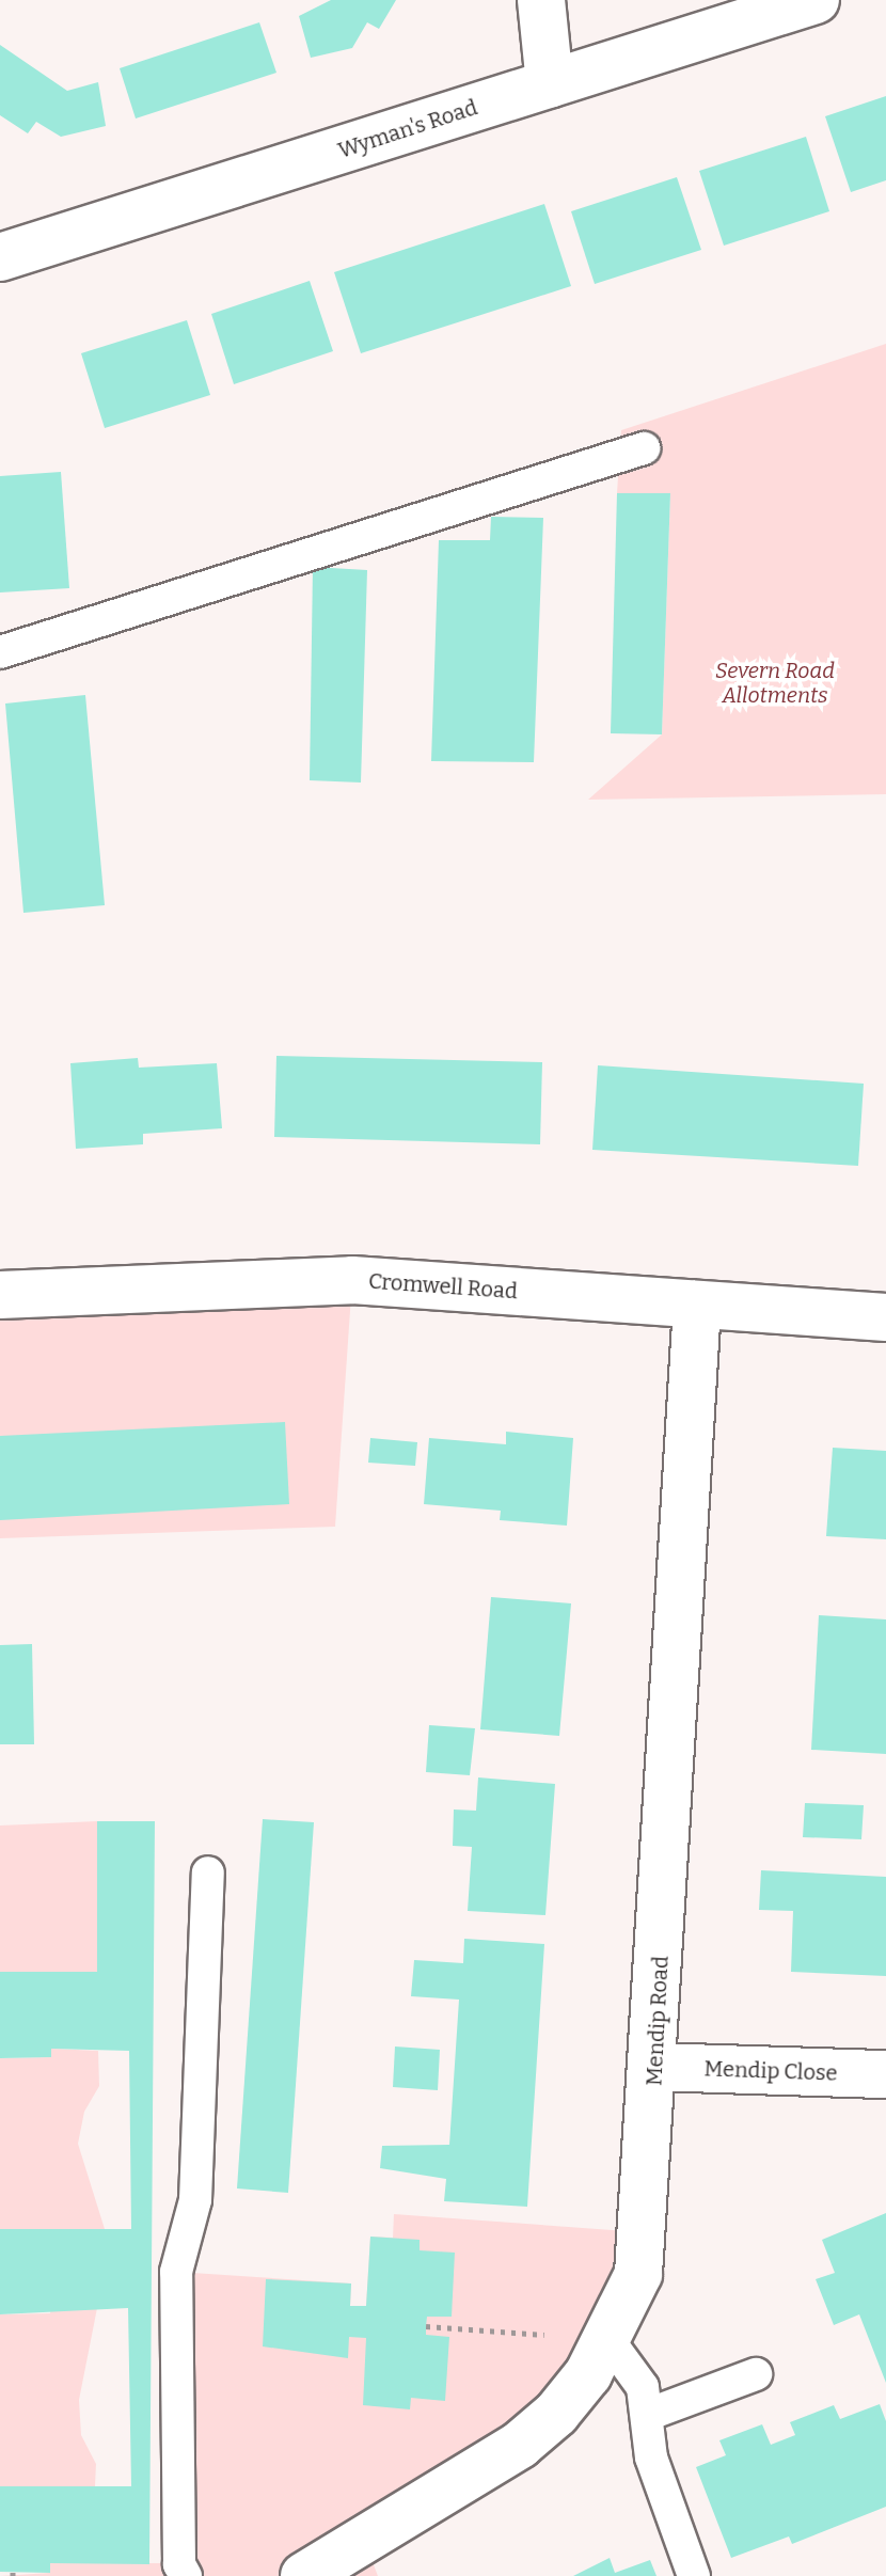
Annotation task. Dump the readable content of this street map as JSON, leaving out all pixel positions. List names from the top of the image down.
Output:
{
  "streets": {
    "street": [
      "Wyman's Road",
      "Cromwell Road",
      "Mendip Road",
      "Mendip Close"
    ]
  },
  "crossings": [
    ["Cromwell Road", "Mendip Road"],
    ["Mendip Road", "Mendip Close"]
  ],
  "parks": ["Severn Road Allotments"]
}
